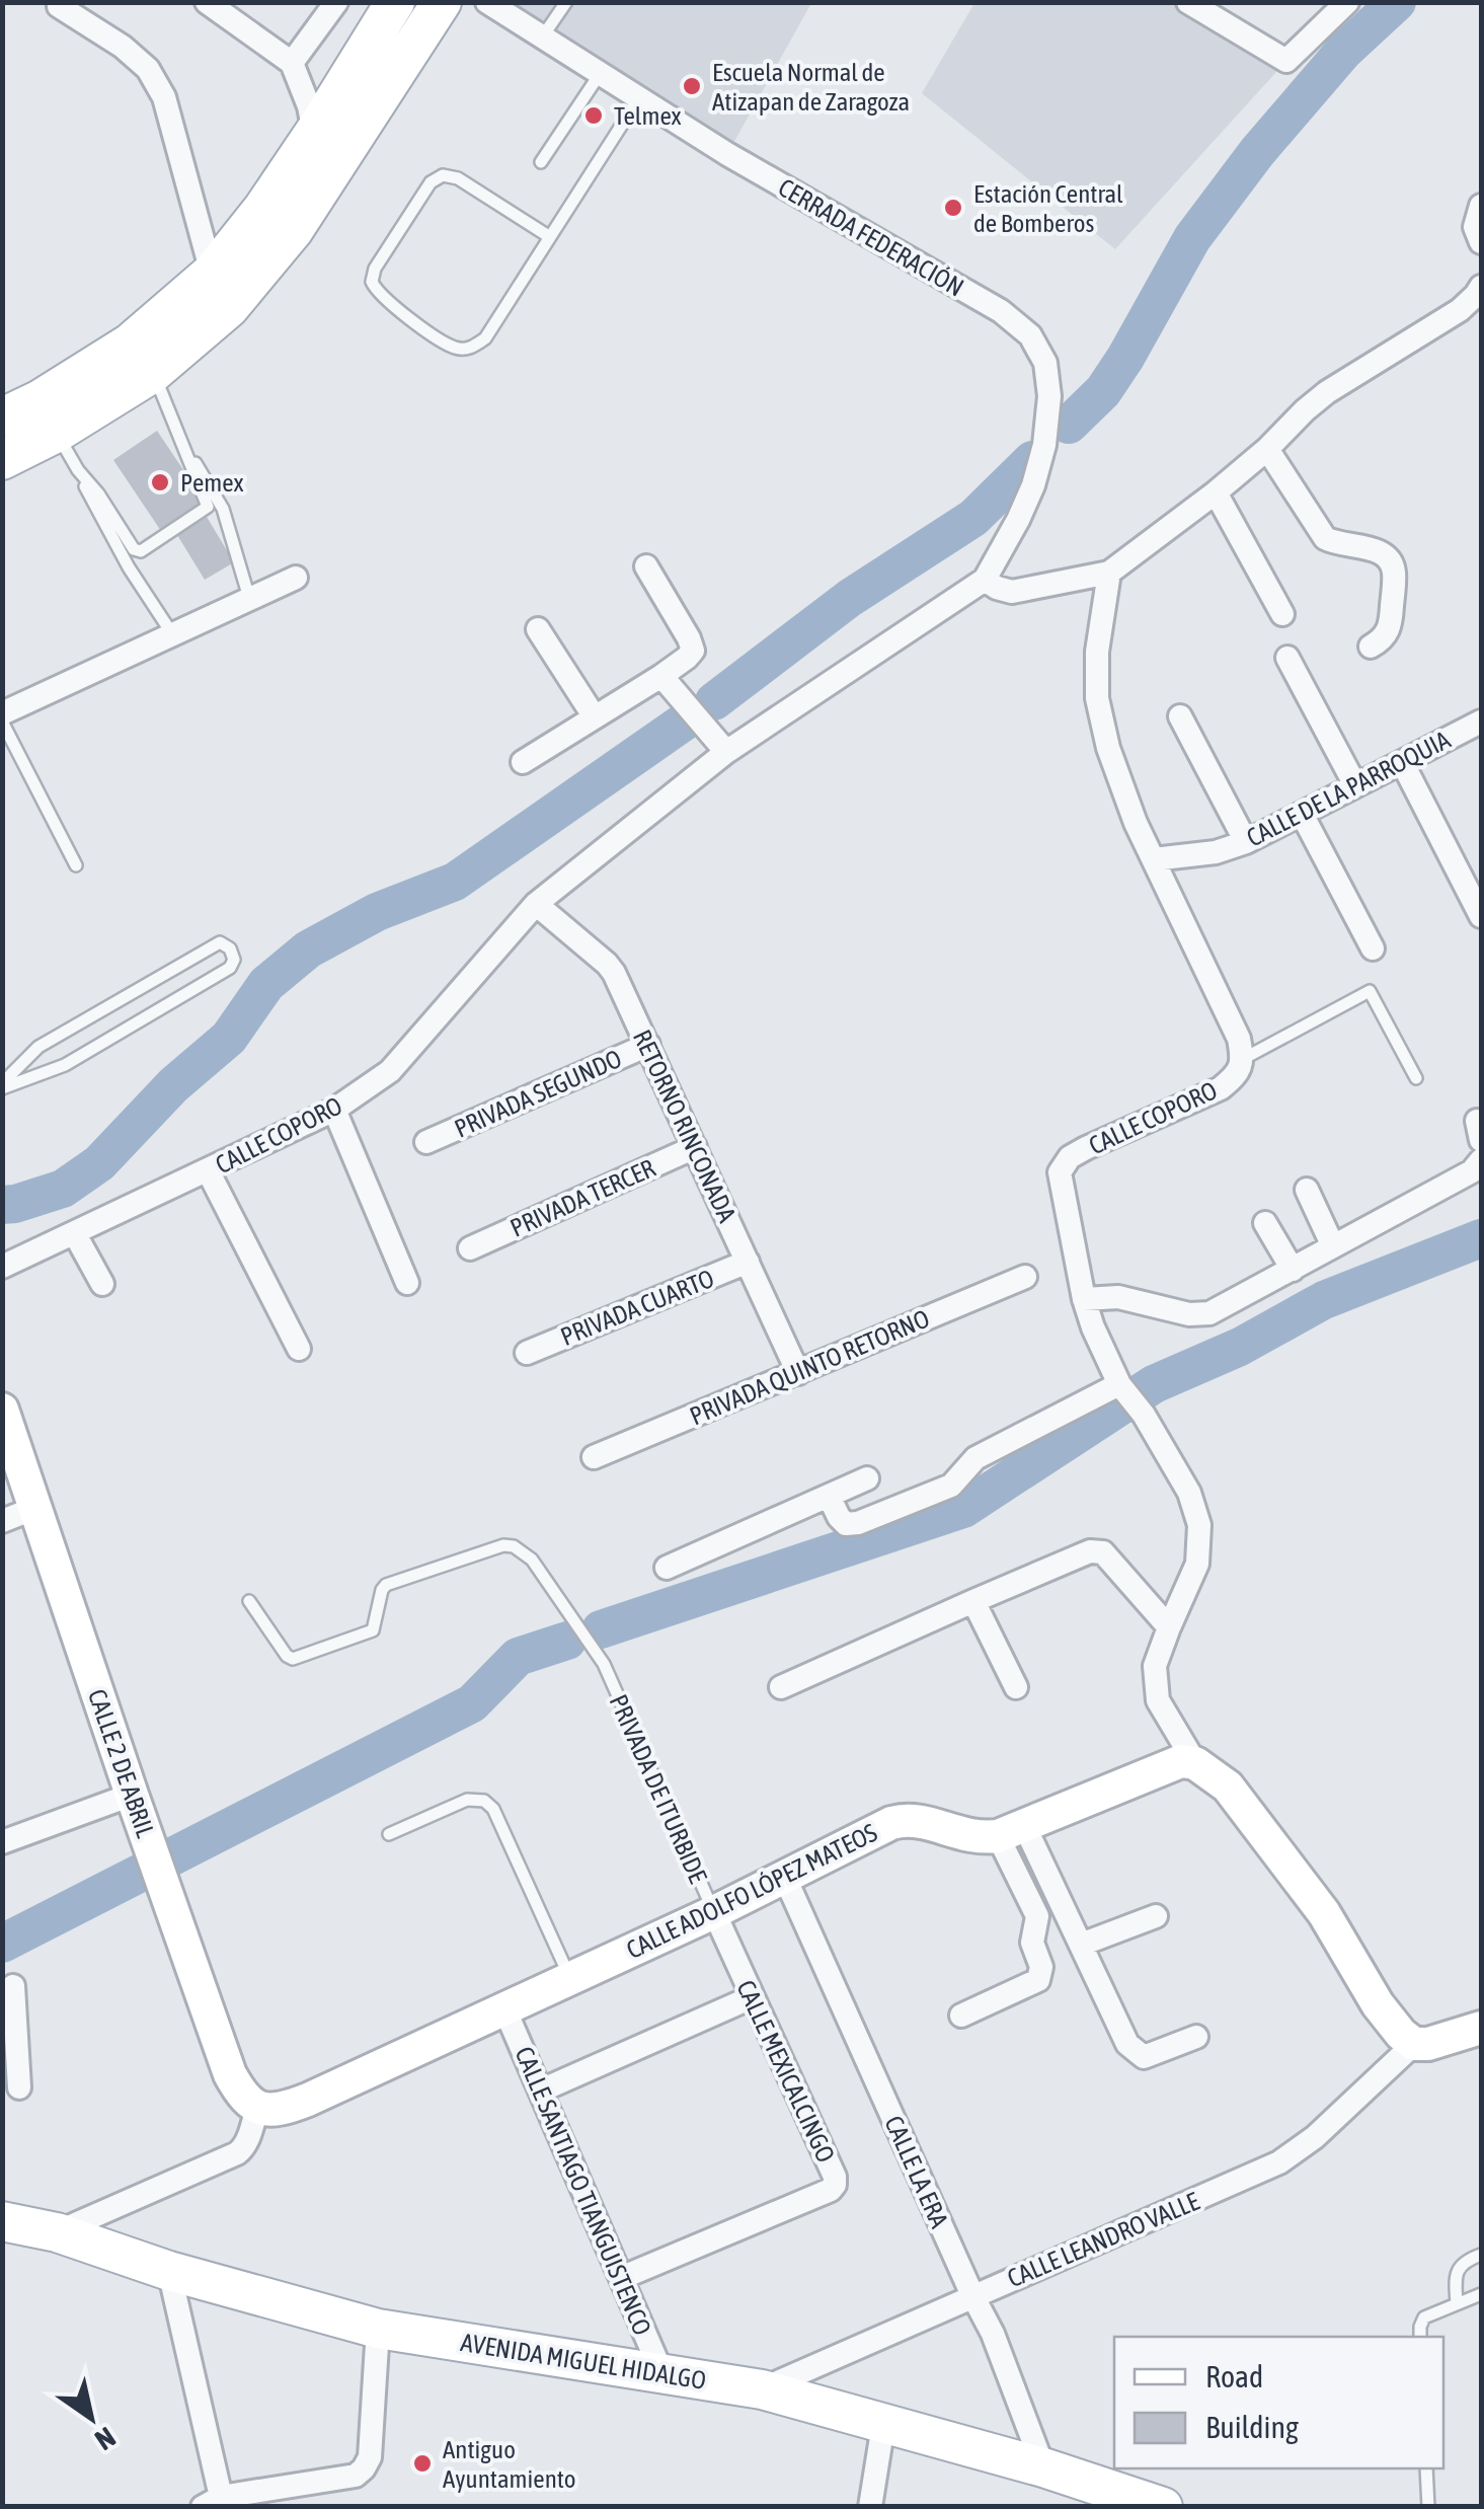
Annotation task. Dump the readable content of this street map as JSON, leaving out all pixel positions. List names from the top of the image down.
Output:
{
  "streets": {
    "main road": ["CALLE 2 DE ABRIL", "CALLE ADOLFO LÓPEZ MATEOS", "AVENIDA MIGUEL HIDALGO"],
    "street": [
      "CERRADA FEDERACIÓN",
      "CALLE DE LA PARROQUIA",
      "PRIVADA SEGUNDO",
      "CALLE COPORO",
      "RETORNO RINCONADA",
      "PRIVADA TERCER",
      "PRIVADA CUARTO",
      "PRIVADA QUINTO RETORNO",
      "CALLE MEXICALCINGO",
      "CALLE LA ERA",
      "CALLE SANTIAGO TIANGUISTENCO",
      "CALLE LEANDRO VALLE"
    ],
    "lane": ["PRIVADA DE ITURBIDE"]
  },
  "crossings": [
    ["CERRADA FEDERACIÓN", "CALLE COPORO"],
    ["CALLE DE LA PARROQUIA", "CALLE COPORO"],
    ["PRIVADA SEGUNDO", "RETORNO RINCONADA"],
    ["CALLE COPORO", "RETORNO RINCONADA"],
    ["CALLE COPORO", "CALLE ADOLFO LÓPEZ MATEOS"],
    ["RETORNO RINCONADA", "PRIVADA TERCER"],
    ["RETORNO RINCONADA", "PRIVADA CUARTO"],
    ["RETORNO RINCONADA", "PRIVADA QUINTO RETORNO"],
    ["CALLE 2 DE ABRIL", "CALLE ADOLFO LÓPEZ MATEOS"],
    ["PRIVADA DE ITURBIDE", "CALLE ADOLFO LÓPEZ MATEOS"],
    ["PRIVADA DE ITURBIDE", "CALLE MEXICALCINGO"],
    ["CALLE ADOLFO LÓPEZ MATEOS", "CALLE MEXICALCINGO"],
    ["CALLE ADOLFO LÓPEZ MATEOS", "CALLE LA ERA"],
    ["CALLE ADOLFO LÓPEZ MATEOS", "CALLE SANTIAGO TIANGUISTENCO"],
    ["CALLE MEXICALCINGO", "CALLE SANTIAGO TIANGUISTENCO"],
    ["CALLE LA ERA", "CALLE LEANDRO VALLE"],
    ["CALLE LA ERA", "AVENIDA MIGUEL HIDALGO"],
    ["CALLE SANTIAGO TIANGUISTENCO", "AVENIDA MIGUEL HIDALGO"],
    ["CALLE LEANDRO VALLE", "AVENIDA MIGUEL HIDALGO"]
  ],
  "places": [
    "Escuela Normal de Atizapan de Zaragoza",
    "Telmex",
    "Estación Central de Bomberos",
    "Pemex",
    "Antiguo Ayuntamiento"
  ],
  "legend": ["Road", "Building"],
  "north": "bottom right"
}
